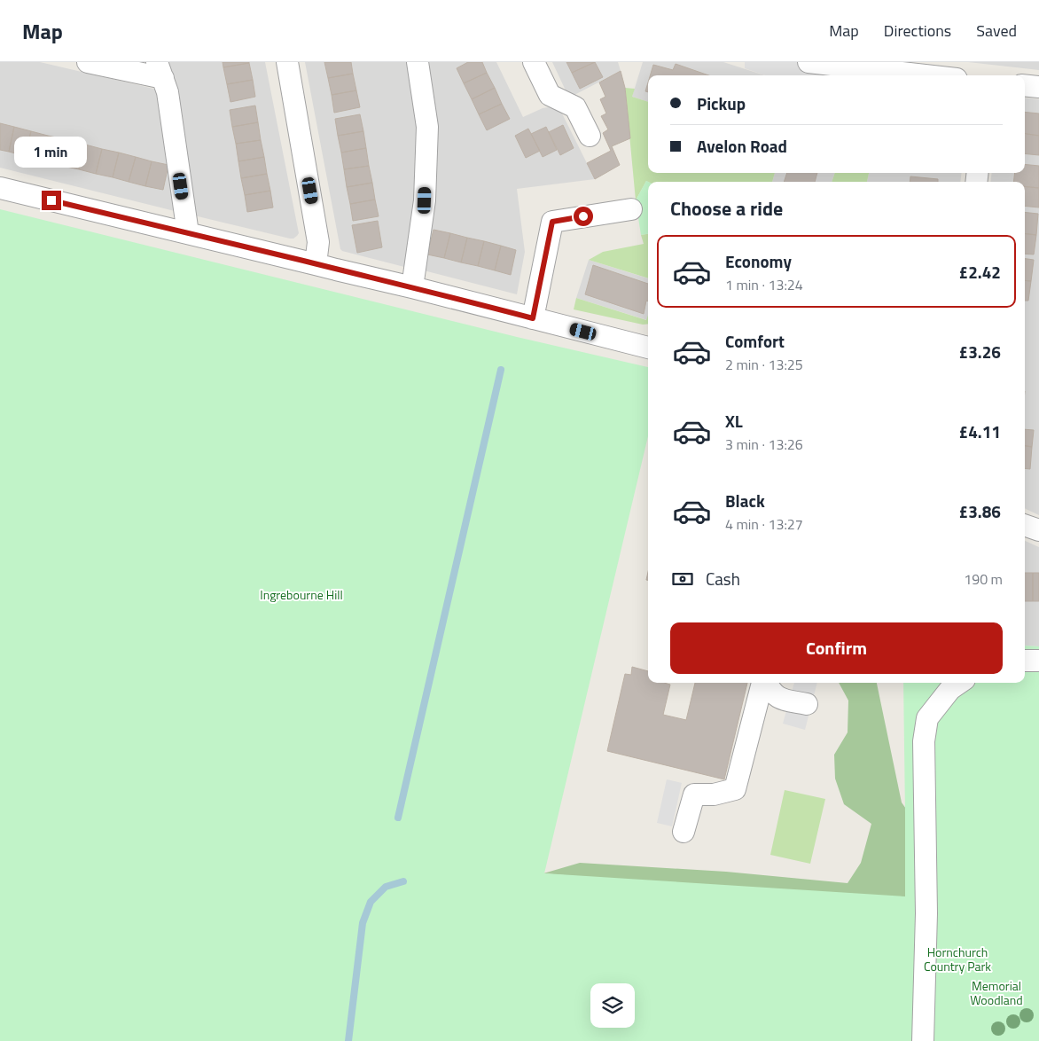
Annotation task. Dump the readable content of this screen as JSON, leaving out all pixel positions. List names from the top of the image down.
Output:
{
  "parks": ["Ingrebourne Hill", "Hornchurch Country Park", "Memorial Woodland"],
  "page": {
    "header": "Map",
    "nav": ["Map", "Directions", "Saved"],
    "banner": ["Pickup", "Avelon Road"],
    "bubble": "1 min",
    "heading": "Choose a ride",
    "list": [
      {
        "name": "Economy",
        "note": "1 min · 13:24",
        "value": "£2.42"
      },
      {
        "name": "Comfort",
        "note": "2 min · 13:25",
        "value": "£3.26"
      },
      {
        "name": "XL",
        "note": "3 min · 13:26",
        "value": "£4.11"
      },
      {
        "name": "Black",
        "note": "4 min · 13:27",
        "value": "£3.86"
      }
    ],
    "pay": ["Cash", "190 m"],
    "buttons": "Confirm"
  }
}
